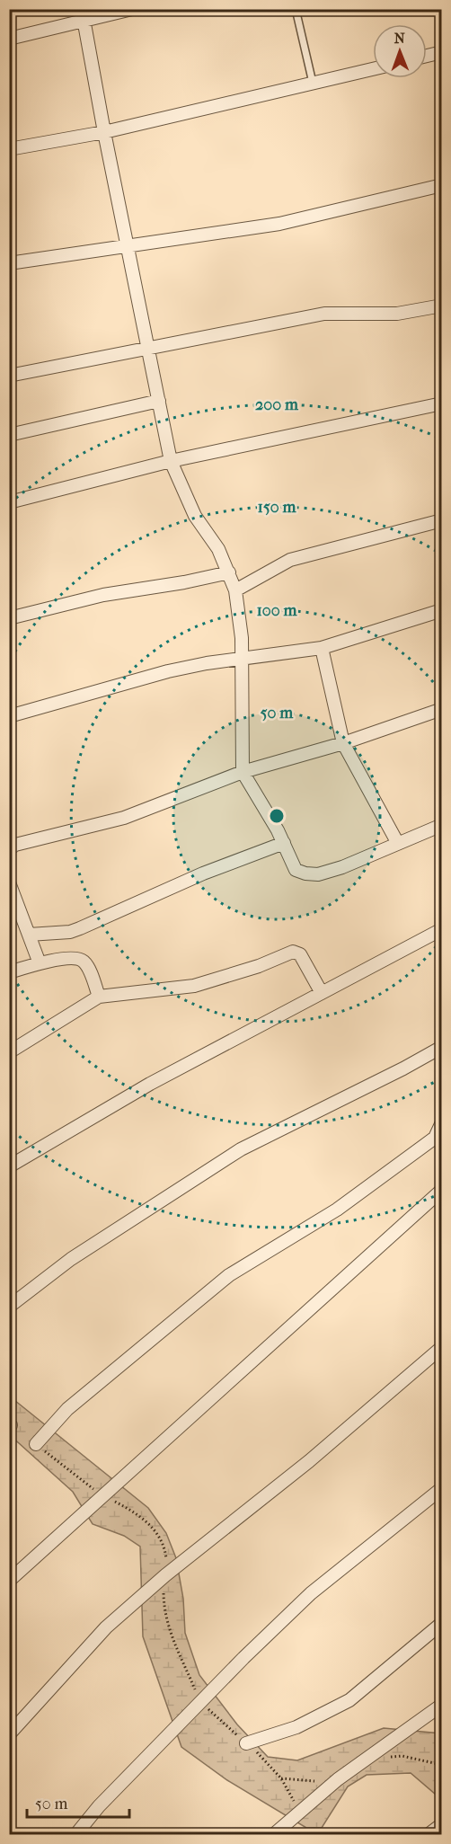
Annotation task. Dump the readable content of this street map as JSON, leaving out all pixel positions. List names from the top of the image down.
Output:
{
  "scale_bar": "50 m",
  "north": "top",
  "rings": [
    "200 m",
    "150 m",
    "100 m",
    "50 m"
  ]
}
